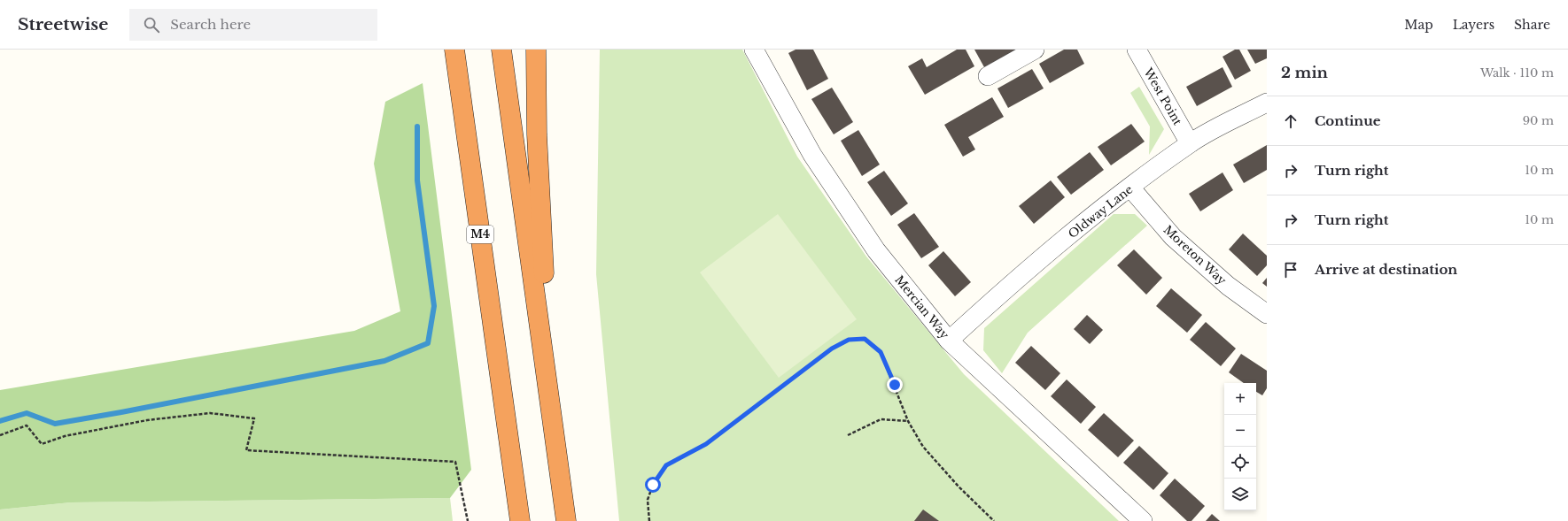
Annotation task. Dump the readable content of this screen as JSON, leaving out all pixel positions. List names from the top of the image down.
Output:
{
  "streets": {
    "highway": ["M4"],
    "street": [
      "West Point",
      "Oldway Lane",
      "Moreton Way",
      "Mercian Way"
    ]
  },
  "crossings": [
    ["West Point", "Oldway Lane"],
    ["Oldway Lane", "Moreton Way"],
    ["Oldway Lane", "Mercian Way"]
  ],
  "page": {
    "header": "Streetwise",
    "search": "Search here",
    "nav": ["Map", "Layers", "Share"],
    "heading": ["2 min", "Walk · 110 m"],
    "list": [
      ["Continue", "90 m"],
      ["Turn right", "10 m"],
      ["Turn right", "10 m"],
      "Arrive at destination"
    ],
    "map_buttons": ["+", "−"]
  }
}
